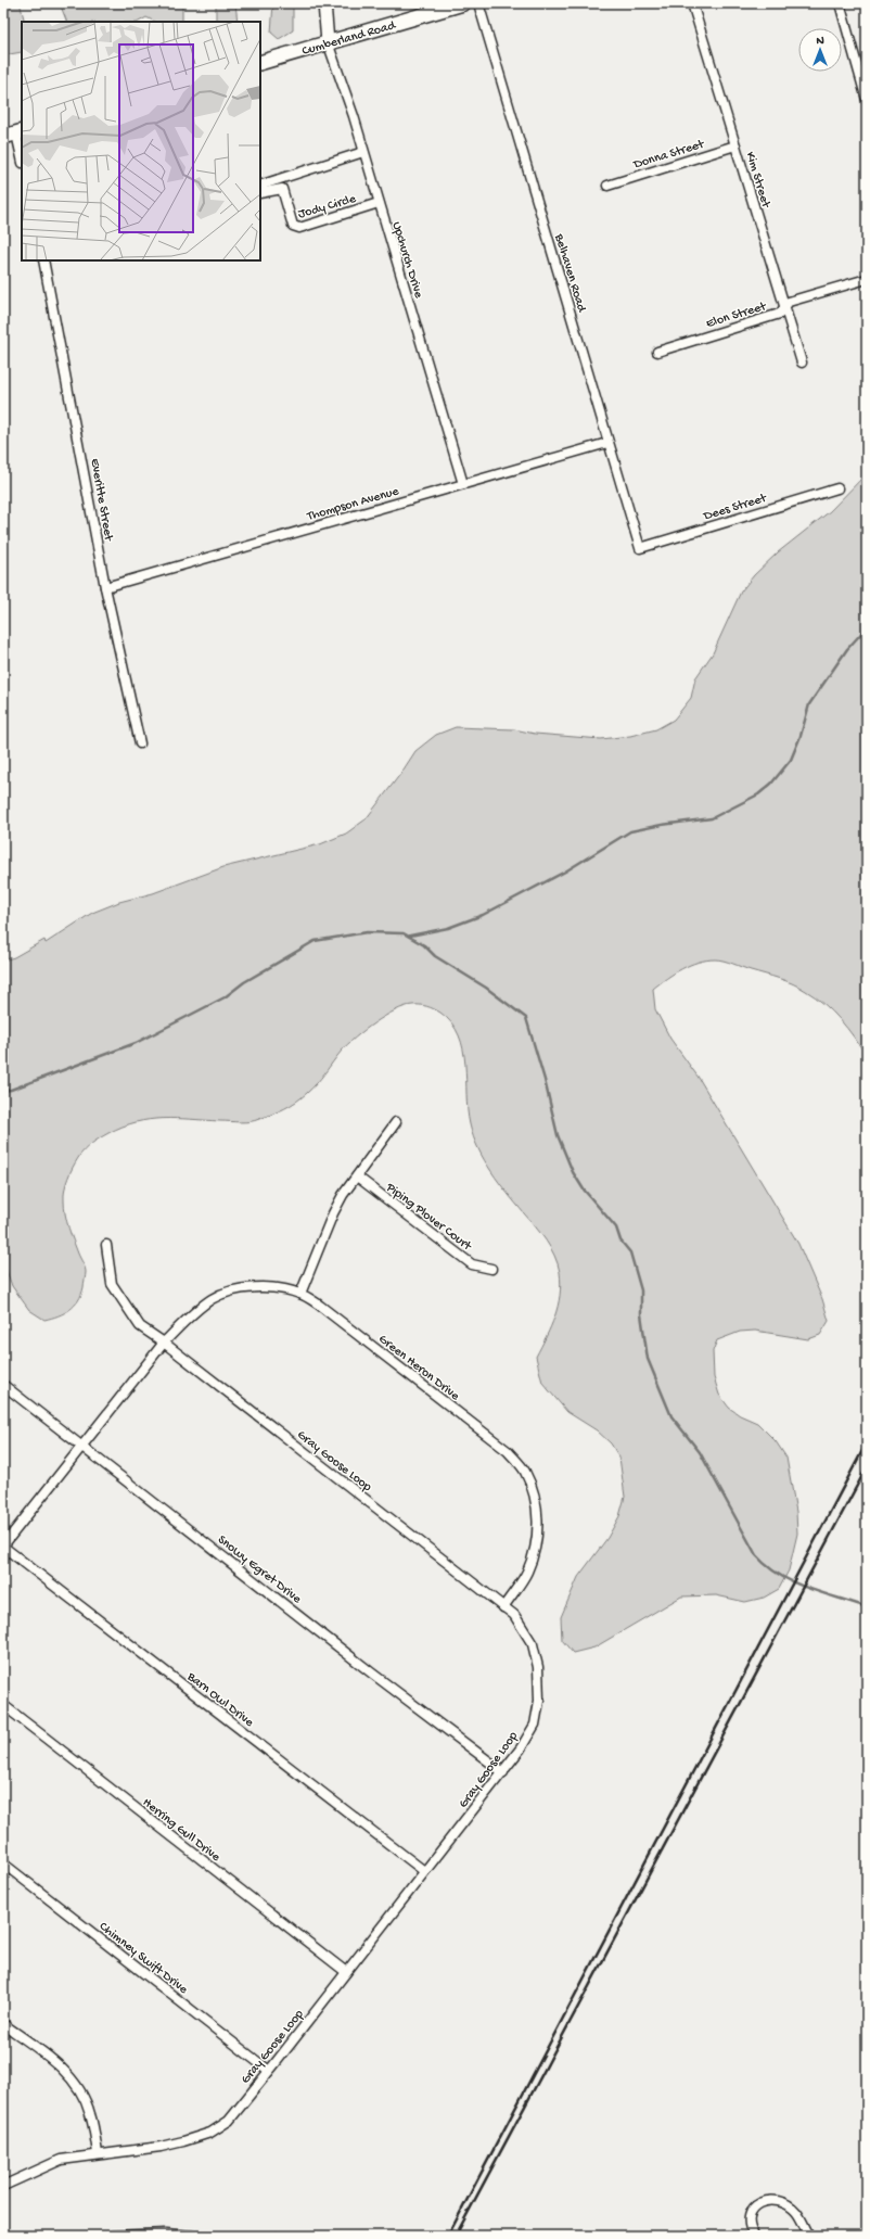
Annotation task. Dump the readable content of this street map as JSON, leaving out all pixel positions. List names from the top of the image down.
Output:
{
  "streets": {
    "main road": ["Cumberland Road"],
    "street": [
      "Donna Street",
      "Kim Street",
      "Jody Circle",
      "Upchurch Drive",
      "Belhaven Road",
      "Elon Street",
      "Everitte Street",
      "Thompson Avenue",
      "Dees Street",
      "Piping Plover Court",
      "Green Heron Drive",
      "Gray Goose Loop",
      "Snowy Egret Drive",
      "Barn Owl Drive",
      "Herring Gull Drive",
      "Chimney Swift Drive"
    ]
  },
  "crossings": [
    ["Cumberland Road", "Upchurch Drive"],
    ["Donna Street", "Kim Street"],
    ["Kim Street", "Elon Street"],
    ["Jody Circle", "Upchurch Drive"],
    ["Upchurch Drive", "Thompson Avenue"],
    ["Belhaven Road", "Thompson Avenue"],
    ["Belhaven Road", "Dees Street"],
    ["Everitte Street", "Thompson Avenue"],
    ["Green Heron Drive", "Gray Goose Loop"],
    ["Gray Goose Loop", "Snowy Egret Drive"],
    ["Gray Goose Loop", "Barn Owl Drive"],
    ["Gray Goose Loop", "Herring Gull Drive"],
    ["Gray Goose Loop", "Chimney Swift Drive"]
  ],
  "north": "top"
}
